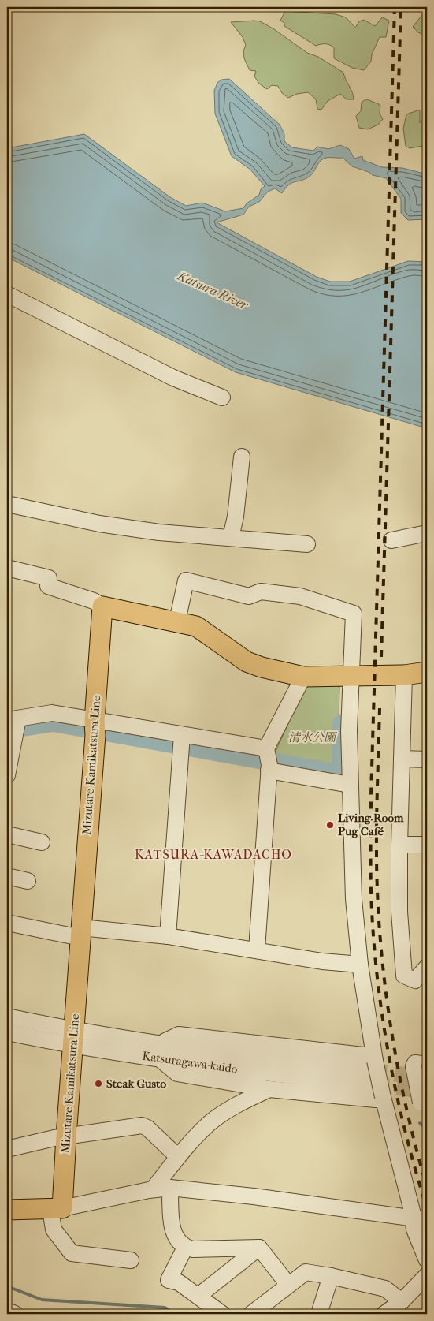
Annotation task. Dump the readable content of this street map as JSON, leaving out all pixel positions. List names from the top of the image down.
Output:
{
  "streets": {
    "main road": ["Mizutare Kamikatsura Line"],
    "street": ["Katsuragawa-kaido"]
  },
  "crossings": [
    ["Mizutare Kamikatsura Line", "Katsuragawa-kaido"]
  ],
  "districts": ["KATSURA-KAWADACHO"],
  "water": ["Katsura River"],
  "parks": ["清水公園"],
  "places": ["Living Room Pug Café", "Steak Gusto"]
}
